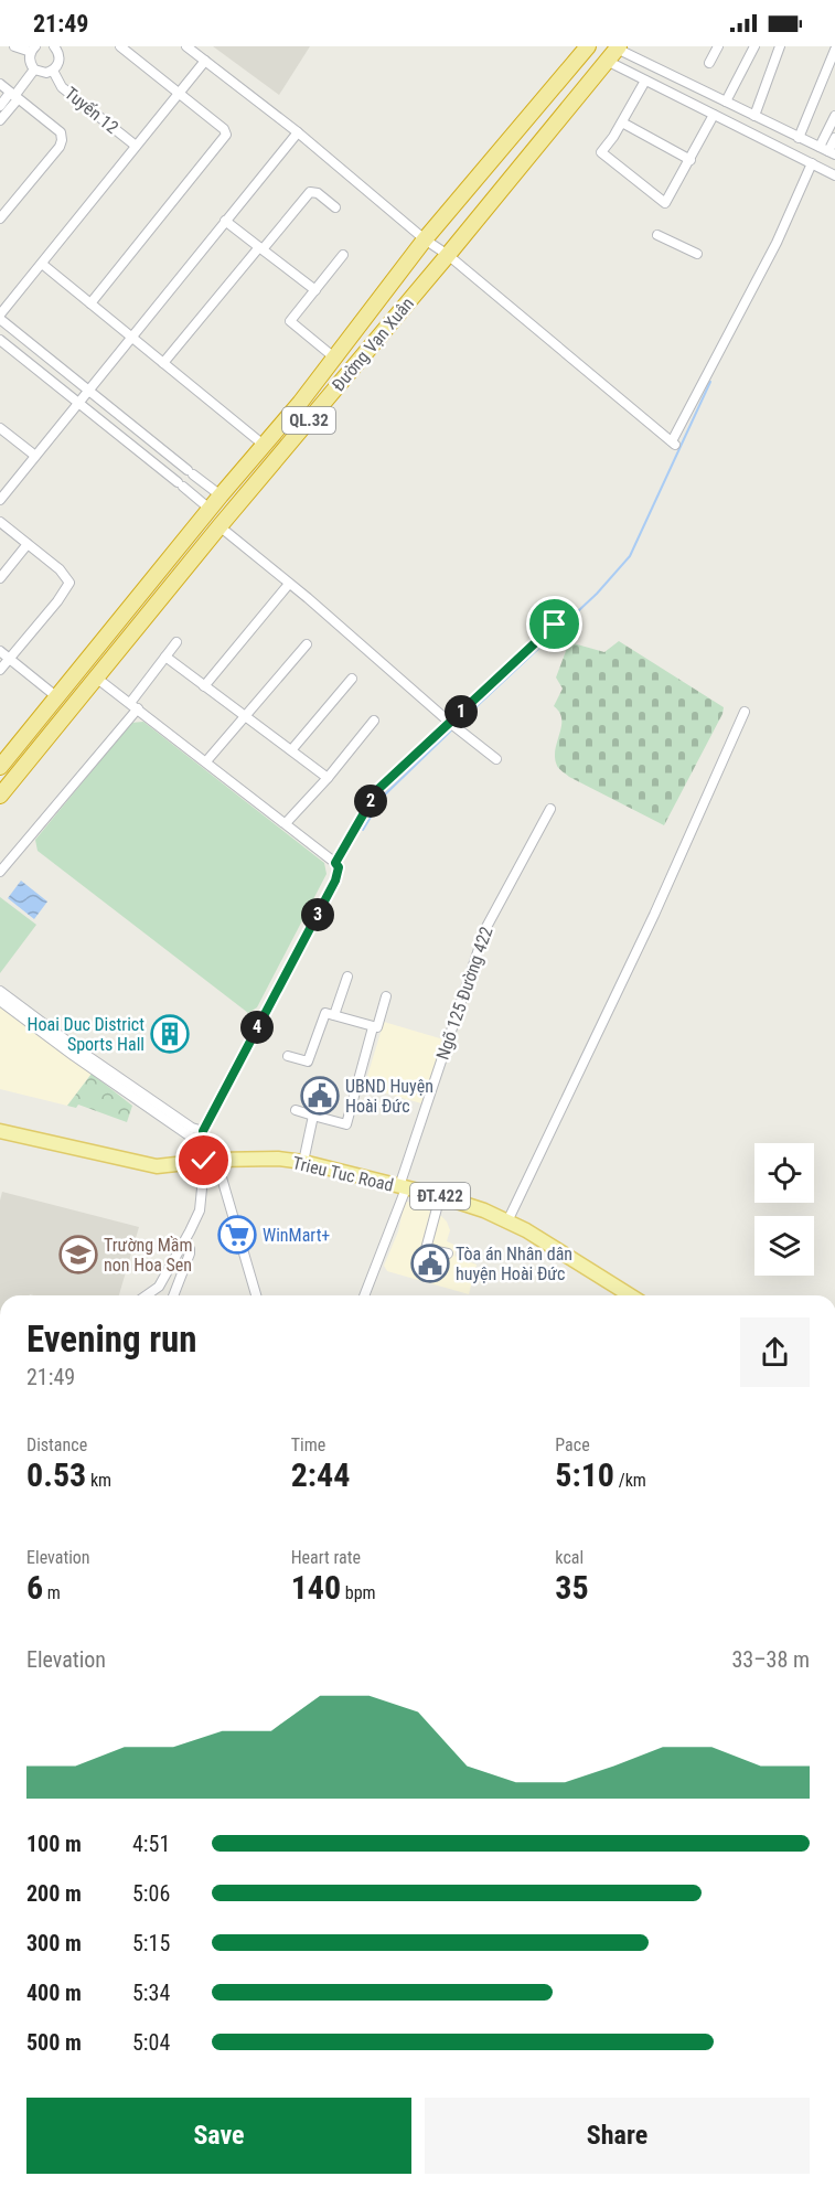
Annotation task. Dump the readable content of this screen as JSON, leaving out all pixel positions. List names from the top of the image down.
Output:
{
  "streets": {
    "highway": ["Đường Vạn Xuân", "QL.32"],
    "main road": ["Trieu Tuc Road", "ĐT.422"],
    "street": ["Tuyến 12", "Ngõ 125 Đường 422"]
  },
  "crossings": [
    ["Ngõ 125 Đường 422", "Trieu Tuc Road"],
    ["Trieu Tuc Road", "ĐT.422"]
  ],
  "places": {
    "building": ["Hoai Duc District Sports Hall"],
    "public building": ["UBND Huyện Hoài Đức", "Tòa án Nhân dân huyện Hoài Đức"],
    "supermarket": ["WinMart+"],
    "school or university": ["Trường Mầm non Hoa Sen"]
  },
  "page": {
    "status": "21:49",
    "pins": [
      "1",
      "2",
      "3",
      "4"
    ],
    "heading": ["Evening run", "21:49"],
    "stats": [
      ["Distance", "0.53 km"],
      ["Time", "2:44"],
      ["Pace", "5:10 /km"],
      ["Elevation", "6 m"],
      ["Heart rate", "140 bpm"],
      ["kcal", "35"]
    ],
    "chart": ["Elevation", "33–38 m"],
    "list": [
      {
        "name": "100 m",
        "note": "4:51"
      },
      {
        "name": "200 m",
        "note": "5:06"
      },
      {
        "name": "300 m",
        "note": "5:15"
      },
      {
        "name": "400 m",
        "note": "5:34"
      },
      {
        "name": "500 m",
        "note": "5:04"
      }
    ],
    "buttons": ["Save", "Share"]
  }
}
